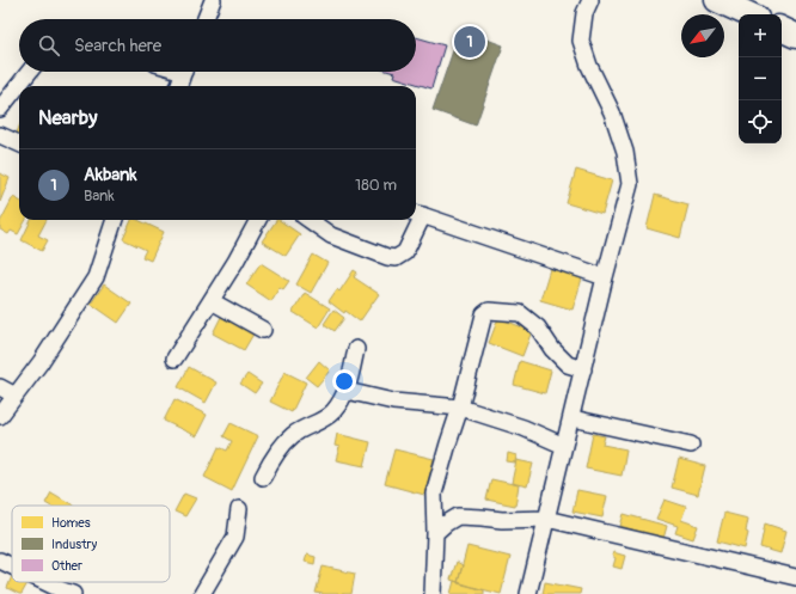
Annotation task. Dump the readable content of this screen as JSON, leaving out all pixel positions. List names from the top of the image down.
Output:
{
  "legend": ["Homes", "Industry", "Other"],
  "north": "bottom left",
  "page": {
    "map_buttons": ["+", "−"],
    "search": "Search here",
    "pins": "1",
    "heading": "Nearby",
    "list": [
      {
        "mark": "1",
        "name": "Akbank",
        "note": "Bank",
        "value": "180 m"
      }
    ]
  }
}
